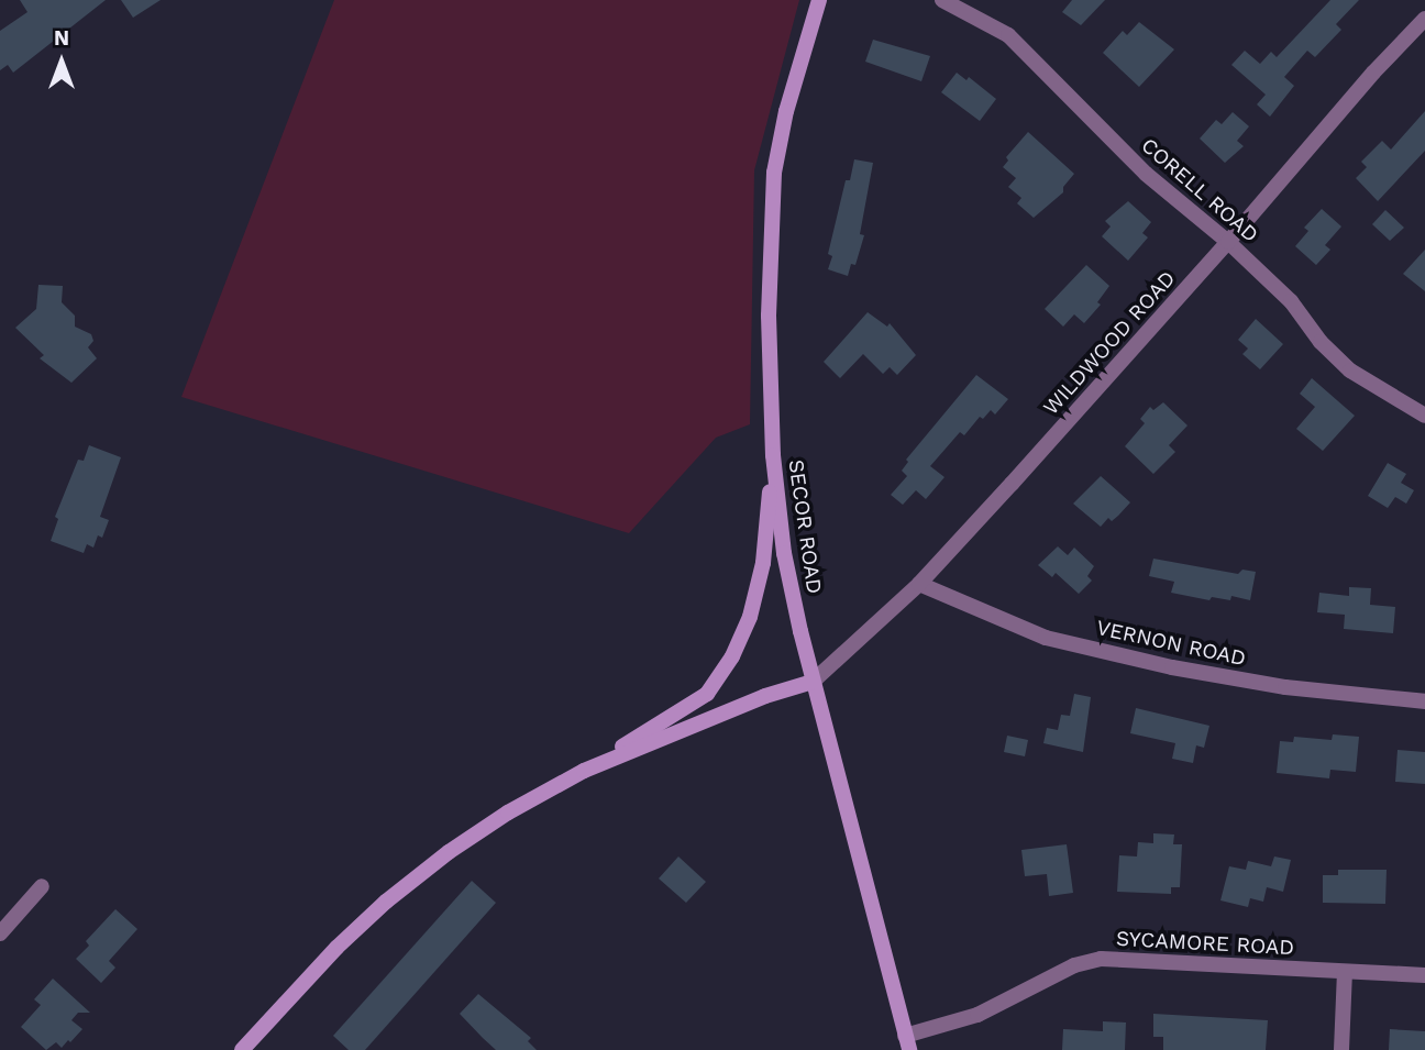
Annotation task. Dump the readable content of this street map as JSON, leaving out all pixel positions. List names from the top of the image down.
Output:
{
  "streets": {
    "main road": ["SECOR ROAD"],
    "street": [
      "CORELL ROAD",
      "WILDWOOD ROAD",
      "VERNON ROAD",
      "SYCAMORE ROAD"
    ]
  },
  "crossings": [
    ["CORELL ROAD", "WILDWOOD ROAD"],
    ["WILDWOOD ROAD", "SECOR ROAD"],
    ["WILDWOOD ROAD", "VERNON ROAD"],
    ["SECOR ROAD", "SYCAMORE ROAD"]
  ],
  "north": "top"
}
